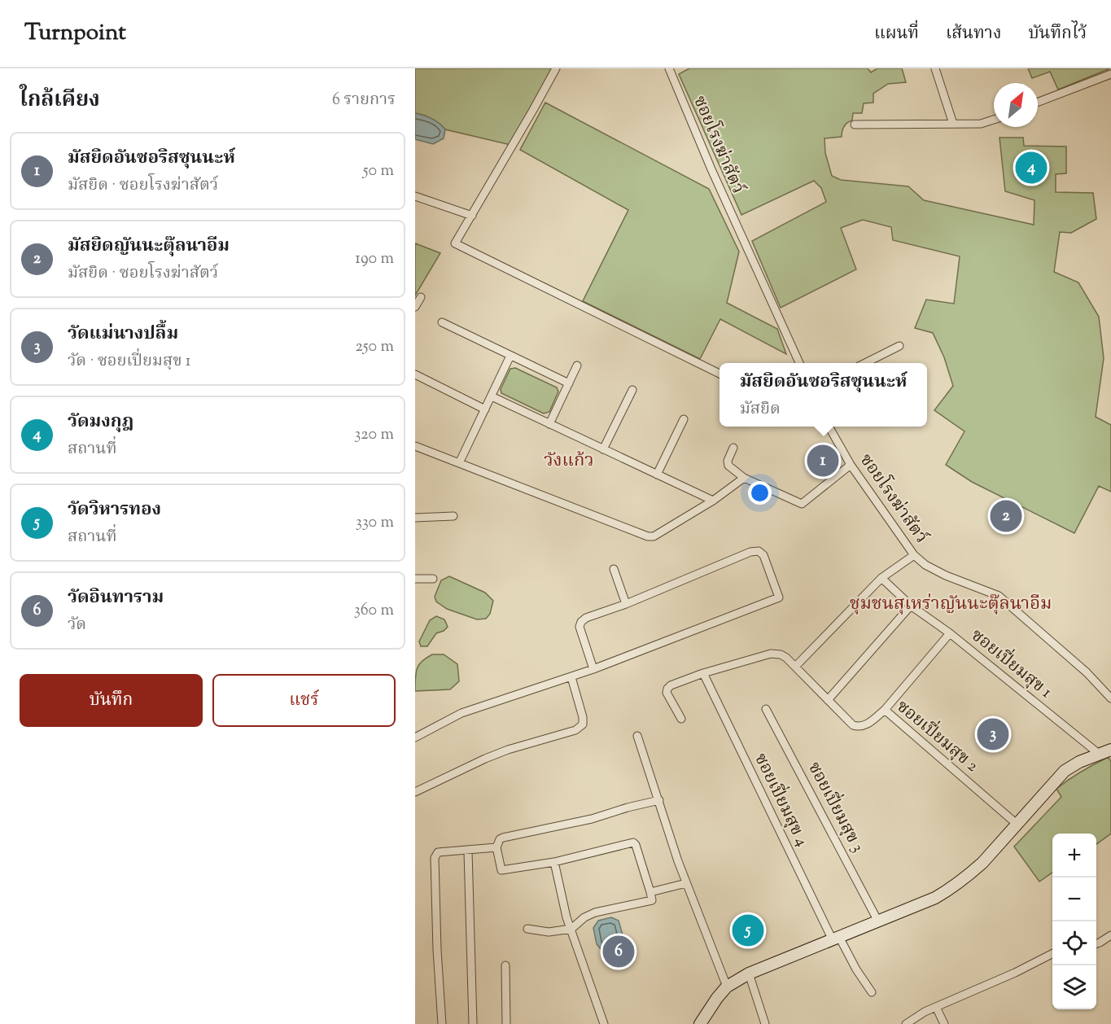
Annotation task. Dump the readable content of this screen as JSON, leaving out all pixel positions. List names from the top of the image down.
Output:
{
  "streets": {
    "street": [
      "ซอยโรงฆ่าสัตว์",
      "ซอยเปี่ยมสุข 1",
      "ซอยเปี่ยมสุข 2",
      "ซอยเปี่ยมสุข 4",
      "ซอยเปี่ยมสุข 3"
    ]
  },
  "crossings": [
    ["ซอยเปี่ยมสุข 2", "ซอยเปี่ยมสุข 4"]
  ],
  "districts": ["วังแก้ว", "ชุมชนสุเหร่าญันนะตุ๊ลนาอีม"],
  "north": "top right",
  "page": {
    "header": "Turnpoint",
    "nav": ["แผนที่", "เส้นทาง", "บันทึกไว้"],
    "heading": ["ใกล้เคียง", "6 รายการ"],
    "list": [
      {
        "mark": "1",
        "name": "มัสยิดอันซอริสซุนนะห์",
        "note": "มัสยิด · ซอยโรงฆ่าสัตว์",
        "value": "50 m"
      },
      {
        "mark": "2",
        "name": "มัสยิดญันนะตุ๊ลนาอีม",
        "note": "มัสยิด · ซอยโรงฆ่าสัตว์",
        "value": "190 m"
      },
      {
        "mark": "3",
        "name": "วัดแม่นางปลื้ม",
        "note": "วัด · ซอยเปี่ยมสุข 1",
        "value": "250 m"
      },
      {
        "mark": "4",
        "name": "วัดมงกุฎ",
        "note": "สถานที่",
        "value": "320 m"
      },
      {
        "mark": "5",
        "name": "วัดวิหารทอง",
        "note": "สถานที่",
        "value": "330 m"
      },
      {
        "mark": "6",
        "name": "วัดอินทาราม",
        "note": "วัด",
        "value": "360 m"
      }
    ],
    "pins": [
      "4",
      "1",
      "2",
      "3",
      "5",
      "6"
    ],
    "popup": ["มัสยิดอันซอริสซุนนะห์", "มัสยิด"],
    "buttons": ["บันทึก", "แชร์"],
    "map_buttons": ["+", "−"]
  }
}
